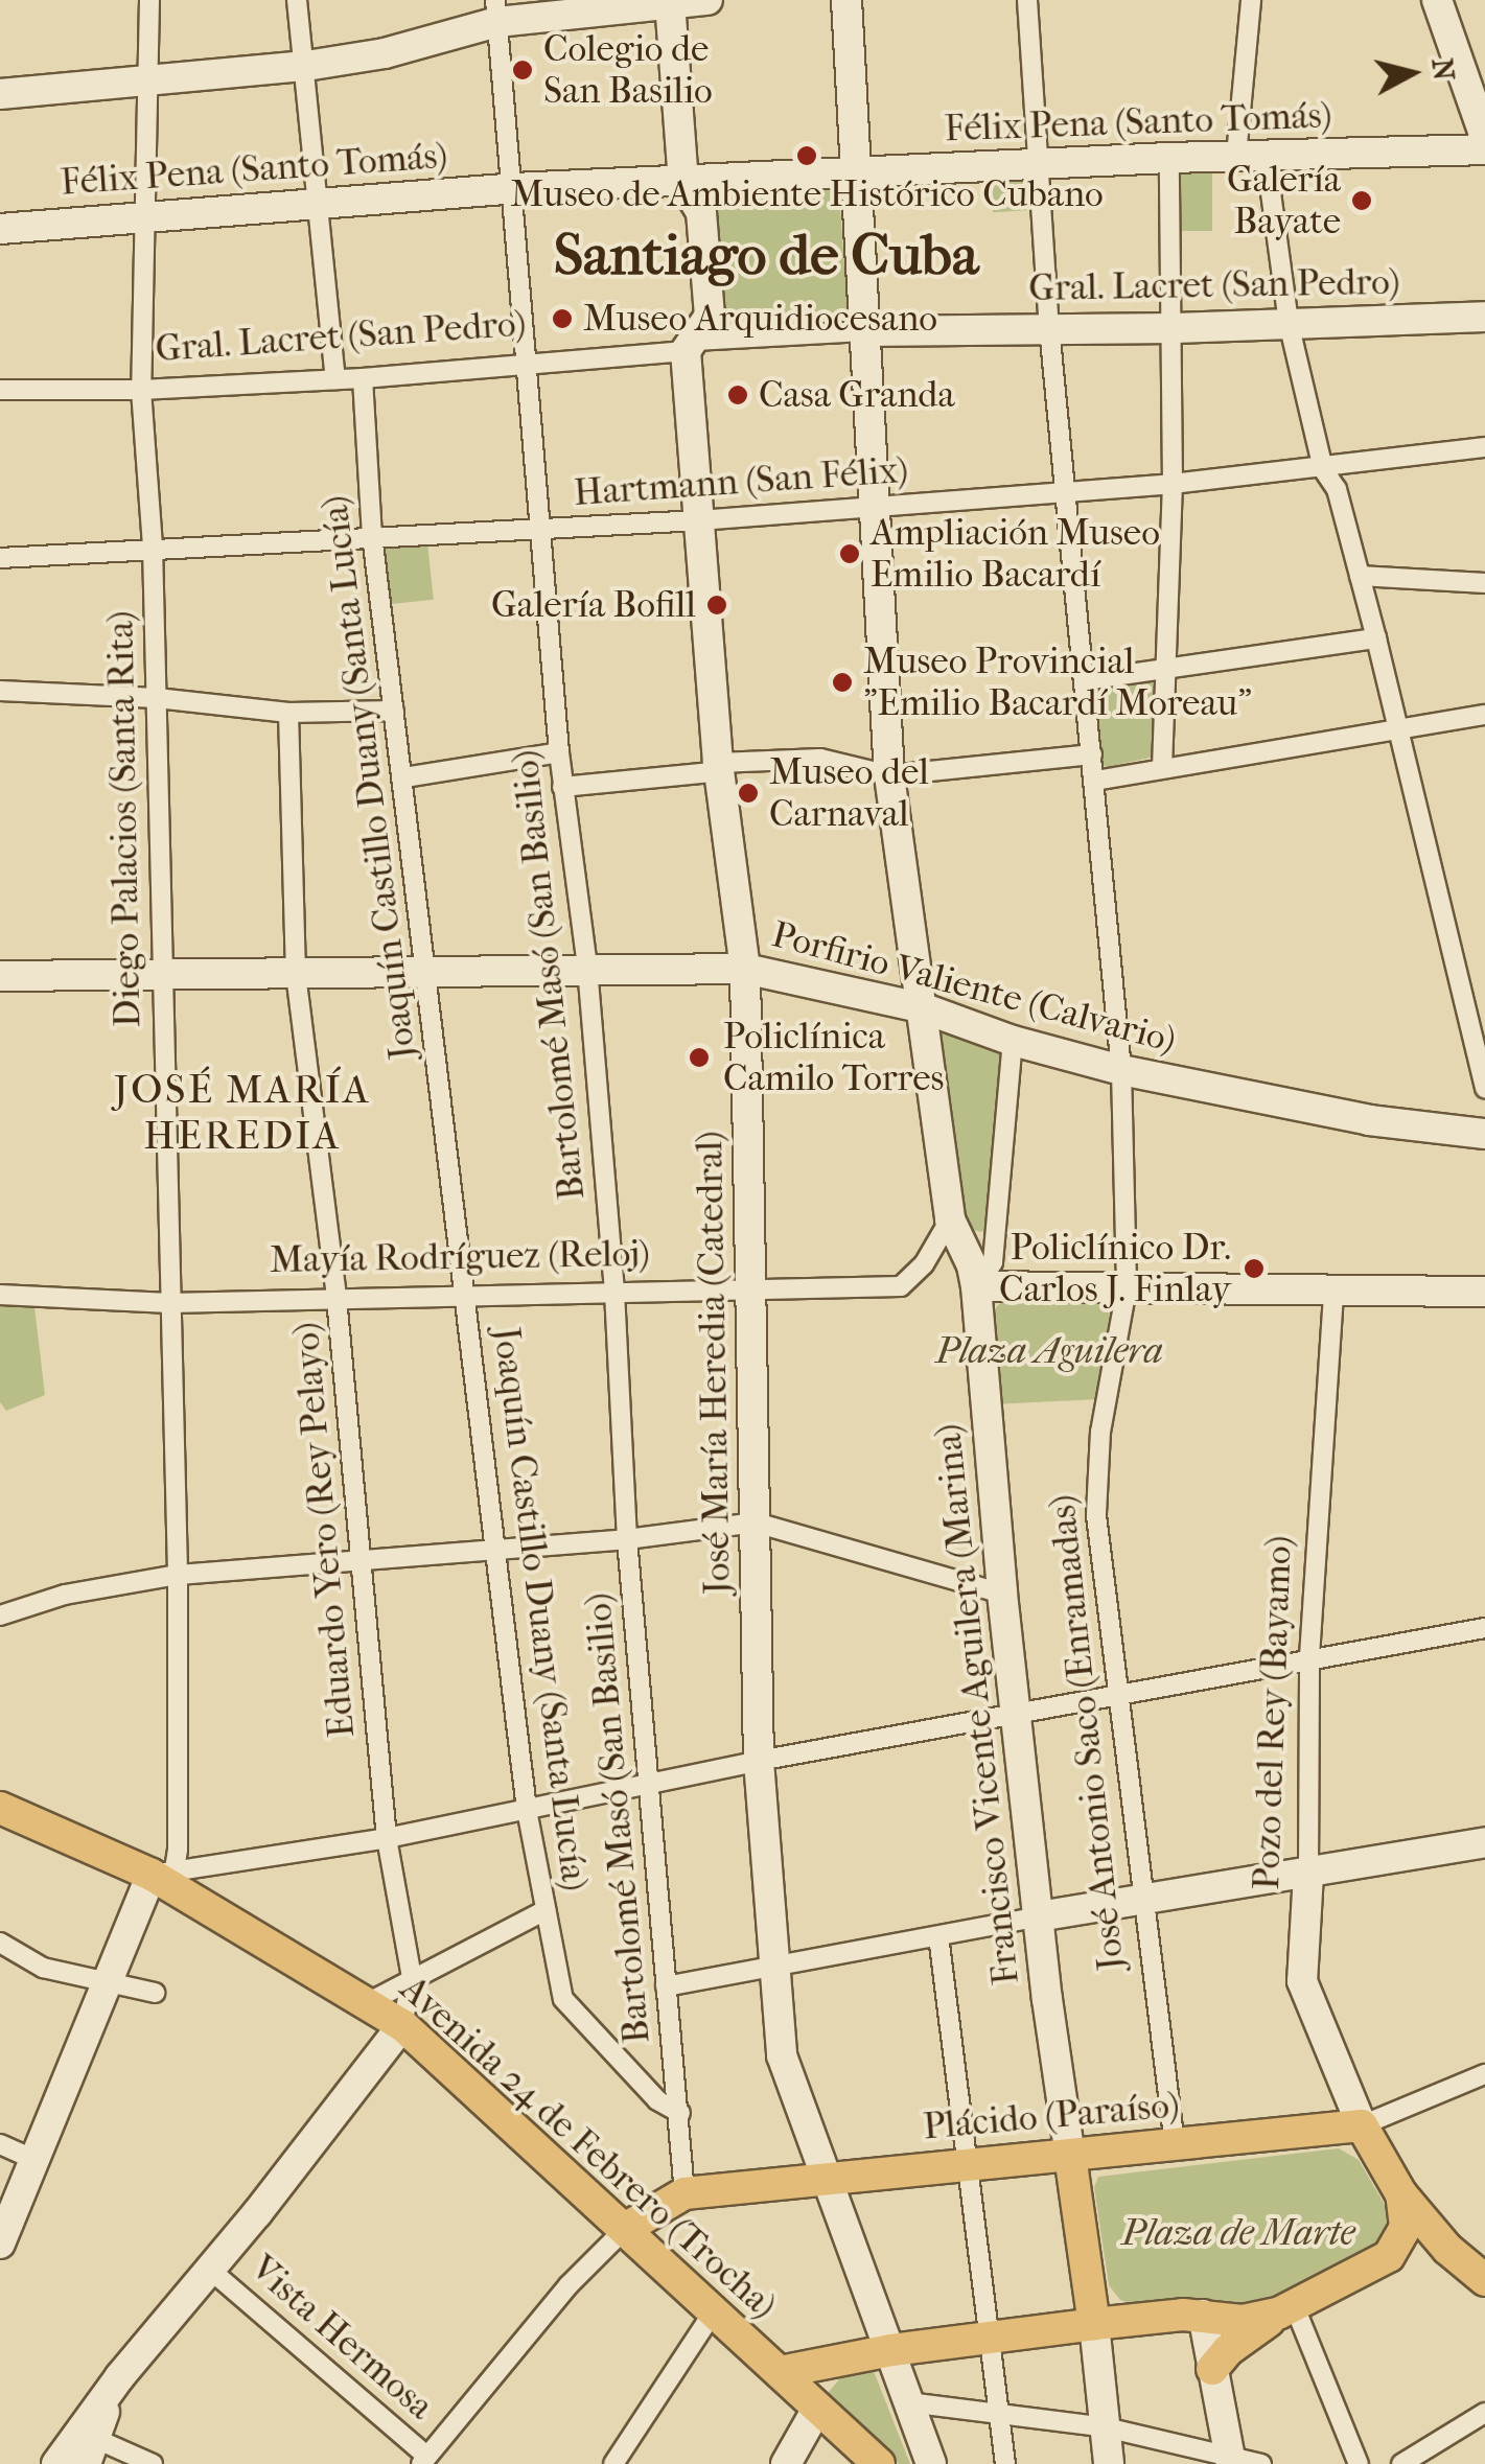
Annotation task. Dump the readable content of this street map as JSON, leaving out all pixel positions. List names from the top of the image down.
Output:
{
  "streets": {
    "main road": ["Plácido (Paraíso)", "Avenida 24 de Febrero (Trocha)"],
    "street": [
      "Félix Pena (Santo Tomás)",
      "Gral. Lacret (San Pedro)",
      "Hartmann (San Félix)",
      "Joaquín Castillo Duany (Santa Lucía)",
      "Diego Palacios (Santa Rita)",
      "Bartolomé Masó (San Basilio)",
      "Porfirio Valiente (Calvario)",
      "Mayía Rodríguez (Reloj)",
      "José María Heredia (Catedral)",
      "Eduardo Yero (Rey Pelayo)",
      "Francisco Vicente Aguilera (Marina)",
      "Pozo del Rey (Bayamo)",
      "José Antonio Saco (Enramadas)",
      "Vista Hermosa"
    ]
  },
  "crossings": [
    ["Félix Pena (Santo Tomás)", "Diego Palacios (Santa Rita)"],
    ["Félix Pena (Santo Tomás)", "Bartolomé Masó (San Basilio)"],
    ["Félix Pena (Santo Tomás)", "José María Heredia (Catedral)"],
    ["Félix Pena (Santo Tomás)", "Francisco Vicente Aguilera (Marina)"],
    ["Félix Pena (Santo Tomás)", "José Antonio Saco (Enramadas)"],
    ["Gral. Lacret (San Pedro)", "Joaquín Castillo Duany (Santa Lucía)"],
    ["Gral. Lacret (San Pedro)", "Diego Palacios (Santa Rita)"],
    ["Gral. Lacret (San Pedro)", "Bartolomé Masó (San Basilio)"],
    ["Gral. Lacret (San Pedro)", "José María Heredia (Catedral)"],
    ["Gral. Lacret (San Pedro)", "Francisco Vicente Aguilera (Marina)"],
    ["Gral. Lacret (San Pedro)", "José Antonio Saco (Enramadas)"],
    ["Hartmann (San Félix)", "Joaquín Castillo Duany (Santa Lucía)"],
    ["Hartmann (San Félix)", "Diego Palacios (Santa Rita)"],
    ["Hartmann (San Félix)", "Bartolomé Masó (San Basilio)"],
    ["Hartmann (San Félix)", "José María Heredia (Catedral)"],
    ["Hartmann (San Félix)", "Francisco Vicente Aguilera (Marina)"],
    ["Hartmann (San Félix)", "José Antonio Saco (Enramadas)"],
    ["Joaquín Castillo Duany (Santa Lucía)", "Bartolomé Masó (San Basilio)"],
    ["Joaquín Castillo Duany (Santa Lucía)", "Porfirio Valiente (Calvario)"],
    ["Joaquín Castillo Duany (Santa Lucía)", "Mayía Rodríguez (Reloj)"],
    ["Diego Palacios (Santa Rita)", "Porfirio Valiente (Calvario)"],
    ["Diego Palacios (Santa Rita)", "Mayía Rodríguez (Reloj)"],
    ["Diego Palacios (Santa Rita)", "Avenida 24 de Febrero (Trocha)"],
    ["Bartolomé Masó (San Basilio)", "Porfirio Valiente (Calvario)"],
    ["Bartolomé Masó (San Basilio)", "Mayía Rodríguez (Reloj)"],
    ["Bartolomé Masó (San Basilio)", "Plácido (Paraíso)"],
    ["Porfirio Valiente (Calvario)", "José María Heredia (Catedral)"],
    ["Porfirio Valiente (Calvario)", "Eduardo Yero (Rey Pelayo)"],
    ["Porfirio Valiente (Calvario)", "Francisco Vicente Aguilera (Marina)"],
    ["Porfirio Valiente (Calvario)", "José Antonio Saco (Enramadas)"],
    ["Mayía Rodríguez (Reloj)", "José María Heredia (Catedral)"],
    ["Mayía Rodríguez (Reloj)", "Eduardo Yero (Rey Pelayo)"],
    ["Mayía Rodríguez (Reloj)", "Francisco Vicente Aguilera (Marina)"],
    ["José María Heredia (Catedral)", "Plácido (Paraíso)"],
    ["Eduardo Yero (Rey Pelayo)", "Avenida 24 de Febrero (Trocha)"],
    ["Francisco Vicente Aguilera (Marina)", "Plácido (Paraíso)"],
    ["Pozo del Rey (Bayamo)", "Plácido (Paraíso)"],
    ["José Antonio Saco (Enramadas)", "Plácido (Paraíso)"],
    ["Plácido (Paraíso)", "Avenida 24 de Febrero (Trocha)"]
  ],
  "districts": ["Santiago de Cuba", "JOSÉ MARÍA HEREDIA"],
  "parks": ["Plaza Aguilera", "Plaza de Marte"],
  "places": [
    "Colegio de San Basilio",
    "Museo de Ambiente Histórico Cubano",
    "Galería Bayate",
    "Museo Arquidiocesano",
    "Casa Granda",
    "Ampliación Museo Emilio Bacardí",
    "Galería Bofill",
    "Museo Provincial \"Emilio Bacardí Moreau\"",
    "Museo del Carnaval",
    "Policlínica Camilo Torres",
    "Policlínico Dr. Carlos J. Finlay"
  ],
  "north": "right"
}
